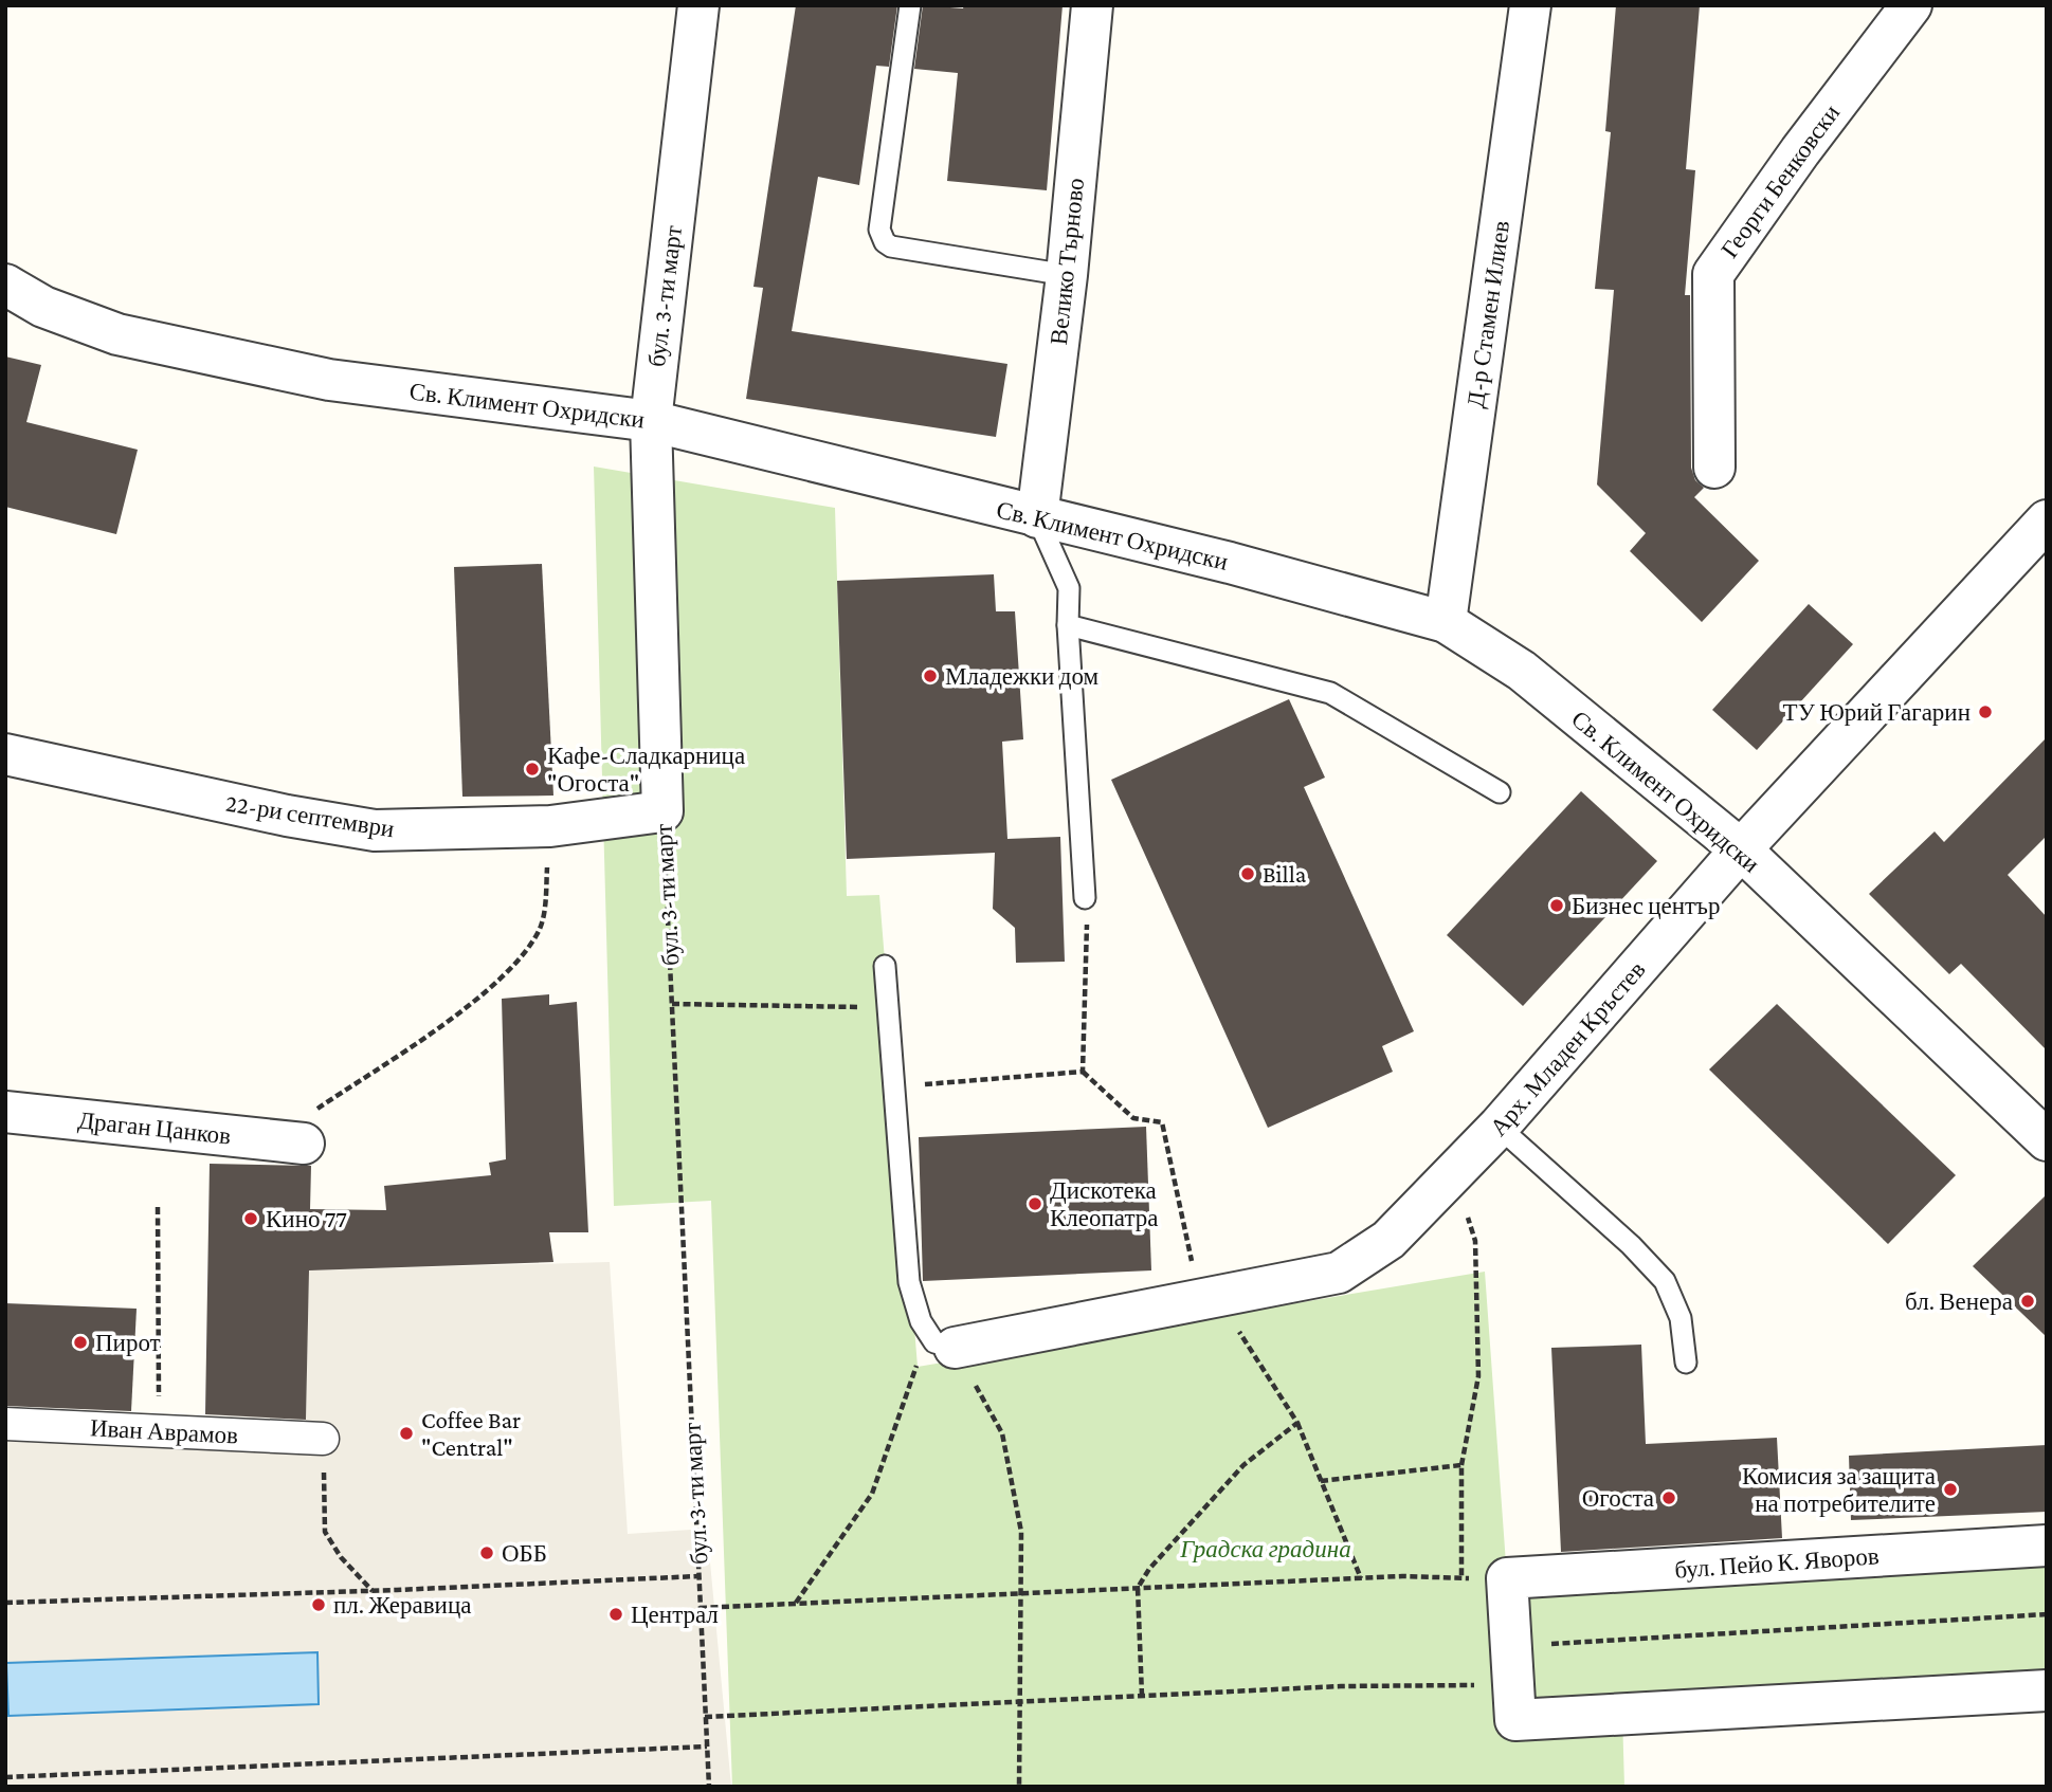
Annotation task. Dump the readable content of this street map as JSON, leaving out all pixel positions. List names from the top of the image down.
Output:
{
  "streets": {
    "street": [
      "Георги Бенковски",
      "Велико Търново",
      "бул. 3-ти март",
      "Д-р Стамен Илиев",
      "Св. Климент Охридски",
      "22-ри септември",
      "Арх. Младен Кръстев",
      "Драган Цанков",
      "Иван Аврамов",
      "бул. Пейо К. Яворов"
    ]
  },
  "crossings": [
    ["Велико Търново", "Св. Климент Охридски"],
    ["бул. 3-ти март", "Св. Климент Охридски"],
    ["бул. 3-ти март", "22-ри септември"],
    ["Д-р Стамен Илиев", "Св. Климент Охридски"],
    ["Св. Климент Охридски", "Арх. Младен Кръстев"]
  ],
  "parks": ["Градска градина"],
  "places": [
    "Младежки дом",
    "ТУ Юрий Гагарин",
    "Кафе-Сладкарница \"Огоста\"",
    "Billa",
    "Бизнес център",
    "Дискотека Клеопатра",
    "Кино 77",
    "бл. Венера",
    "Пирот",
    "Coffee Bar \"Central\"",
    "Комисия за защита на потребителите",
    "Огоста",
    "ОББ",
    "пл. Жеравица",
    "Централ"
  ]
}
